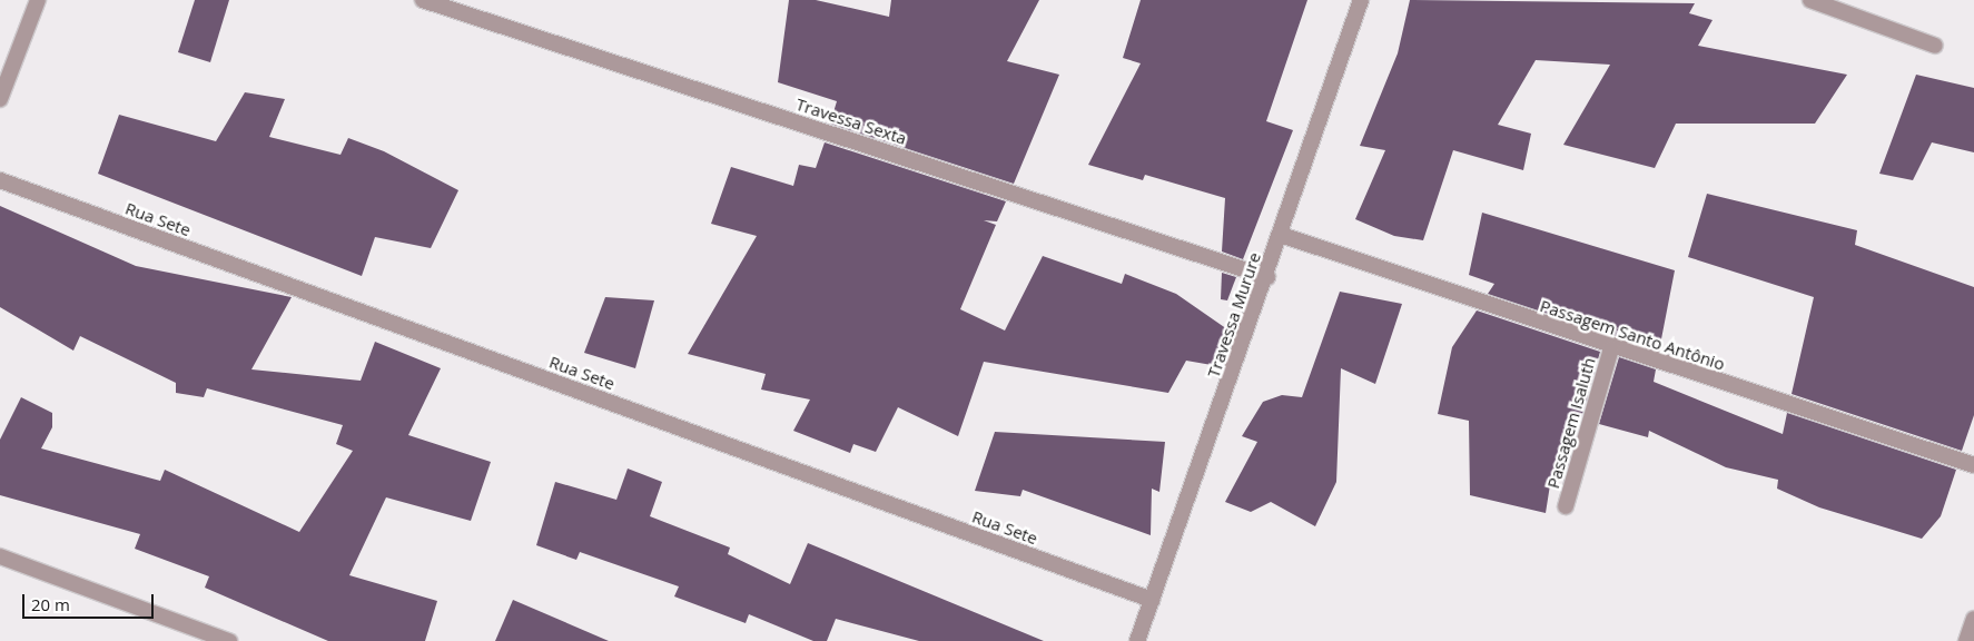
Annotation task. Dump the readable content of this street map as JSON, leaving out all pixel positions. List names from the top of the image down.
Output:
{
  "streets": {
    "street": [
      "Travessa Sexta",
      "Rua Sete",
      "Travessa Murure",
      "Passagem Santo Antônio",
      "Passagem Isaluth"
    ]
  },
  "crossings": [
    ["Travessa Sexta", "Travessa Murure"],
    ["Rua Sete", "Travessa Murure"],
    ["Travessa Murure", "Passagem Santo Antônio"],
    ["Passagem Santo Antônio", "Passagem Isaluth"]
  ],
  "scale_bar": "20 m"
}
